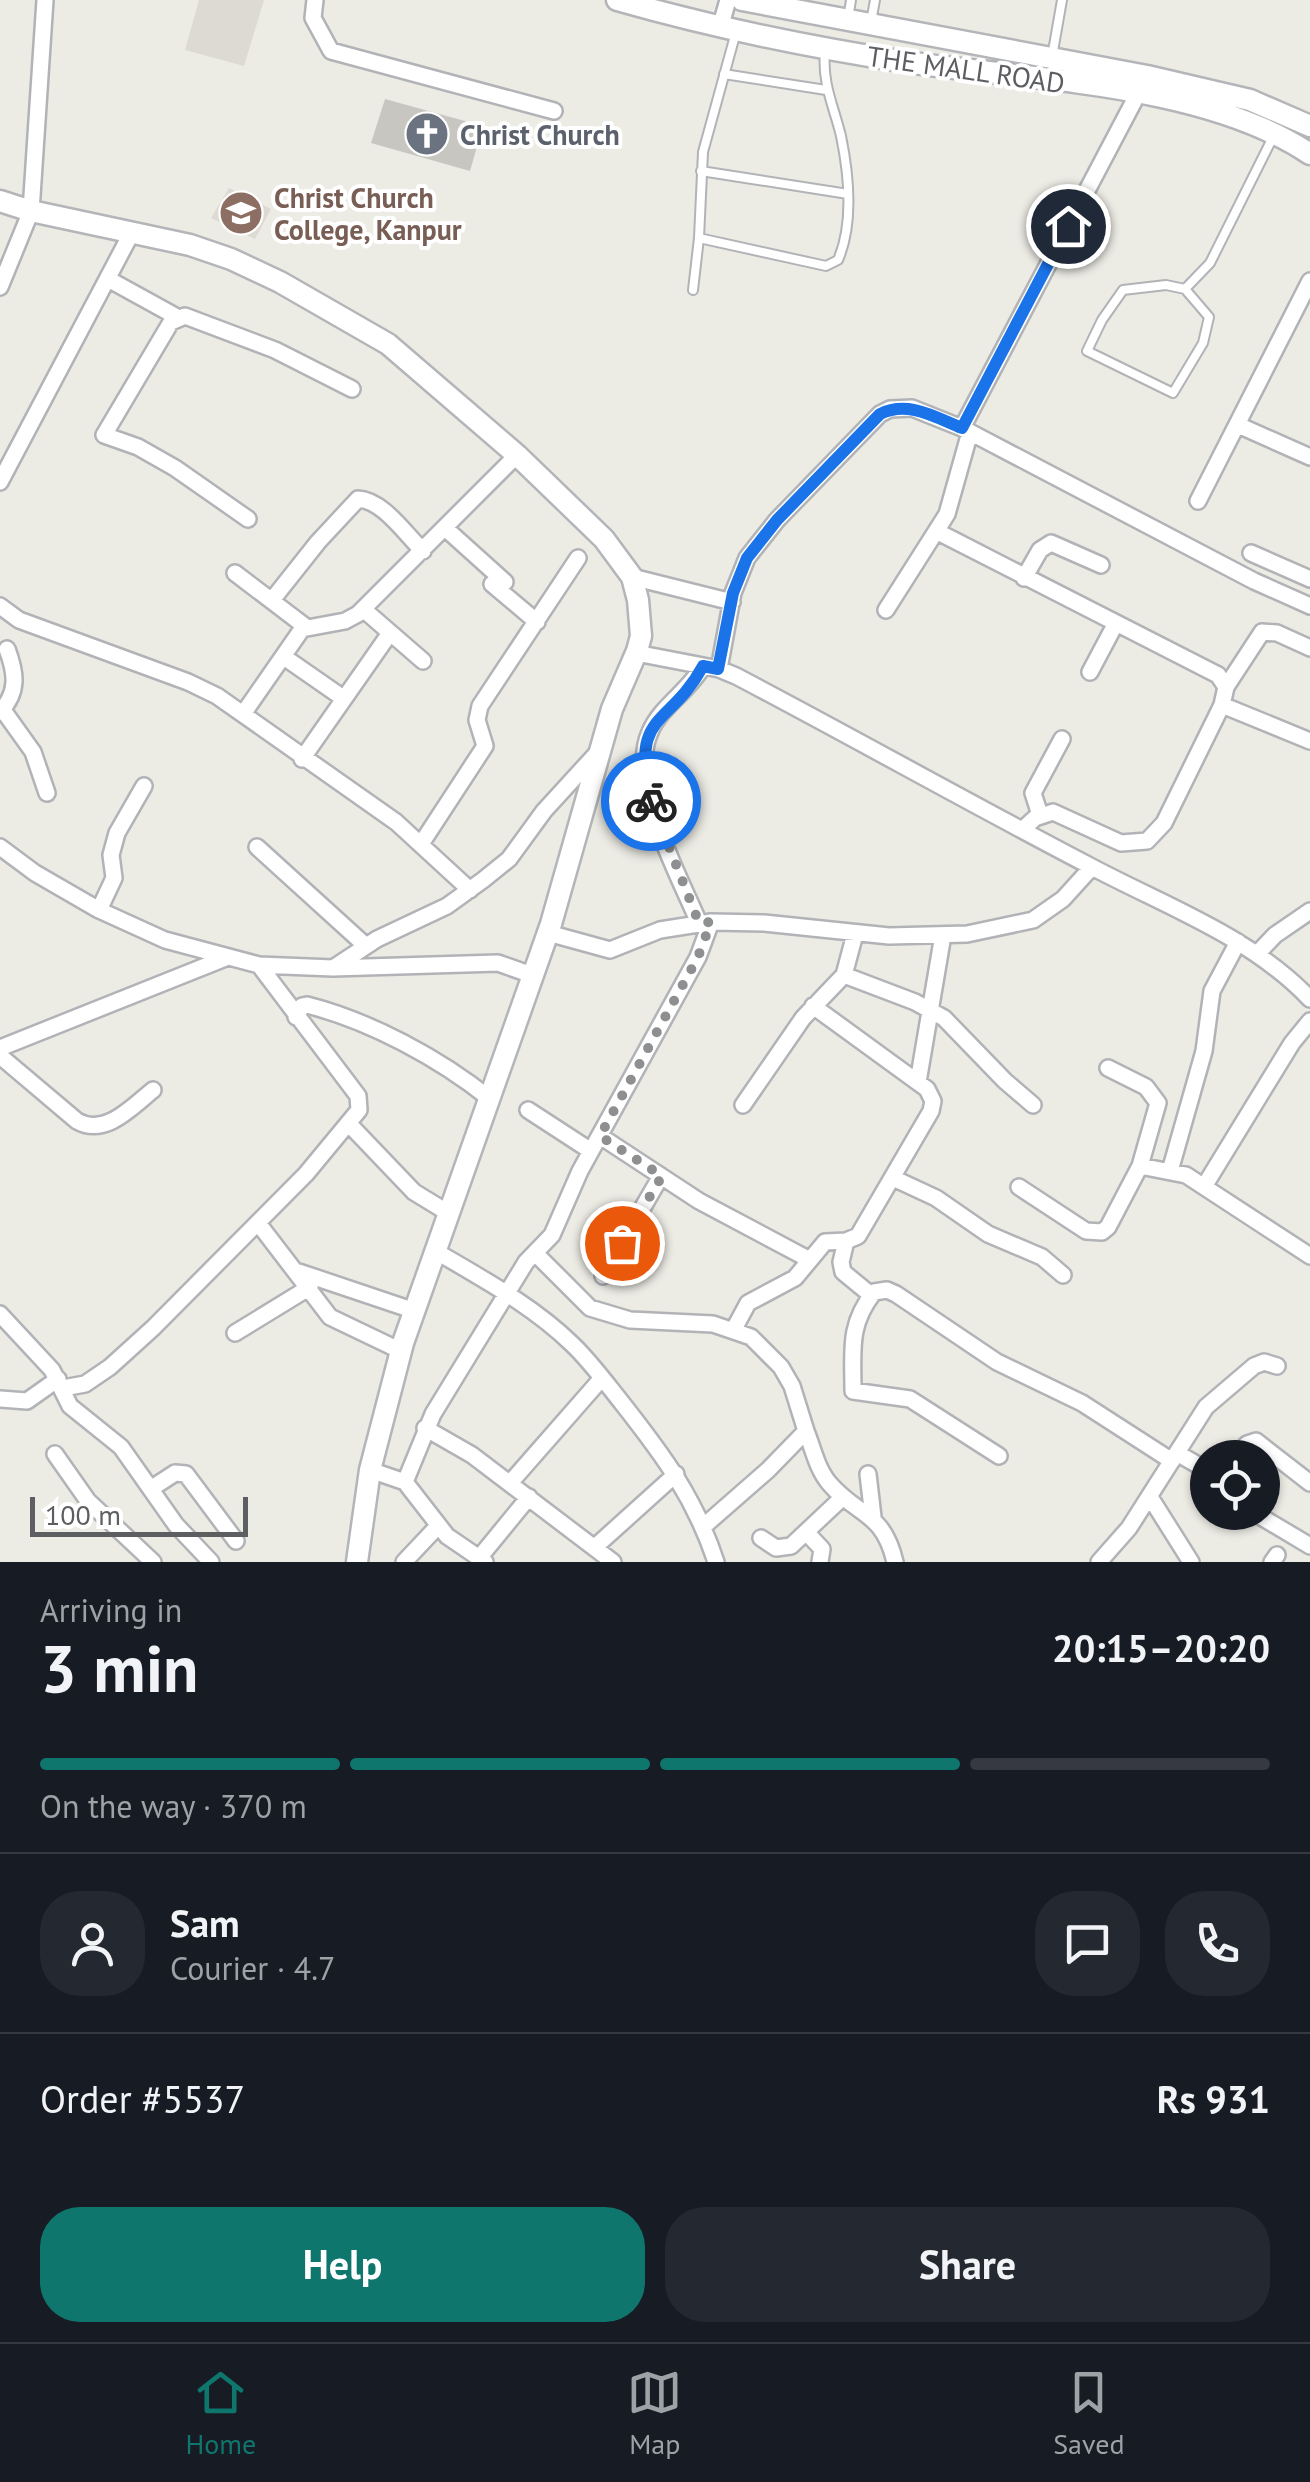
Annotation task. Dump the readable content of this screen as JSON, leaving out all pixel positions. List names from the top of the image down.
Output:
{
  "streets": {
    "street": ["THE MALL ROAD"]
  },
  "places": {
    "church": ["Christ Church"],
    "school or university": ["Christ Church College, Kanpur"]
  },
  "scale_bar": "100 m",
  "page": {
    "scale": "100 m",
    "heading": ["3 min", "Arriving in", "20:15–20:20"],
    "panel": [
      "Sam",
      "Courier · 4.7",
      "Order #5537",
      "Rs 931"
    ],
    "bar": "On the way · 370 m",
    "buttons": ["Help", "Share"],
    "tabs": ["Home", "Map", "Saved"]
  }
}
